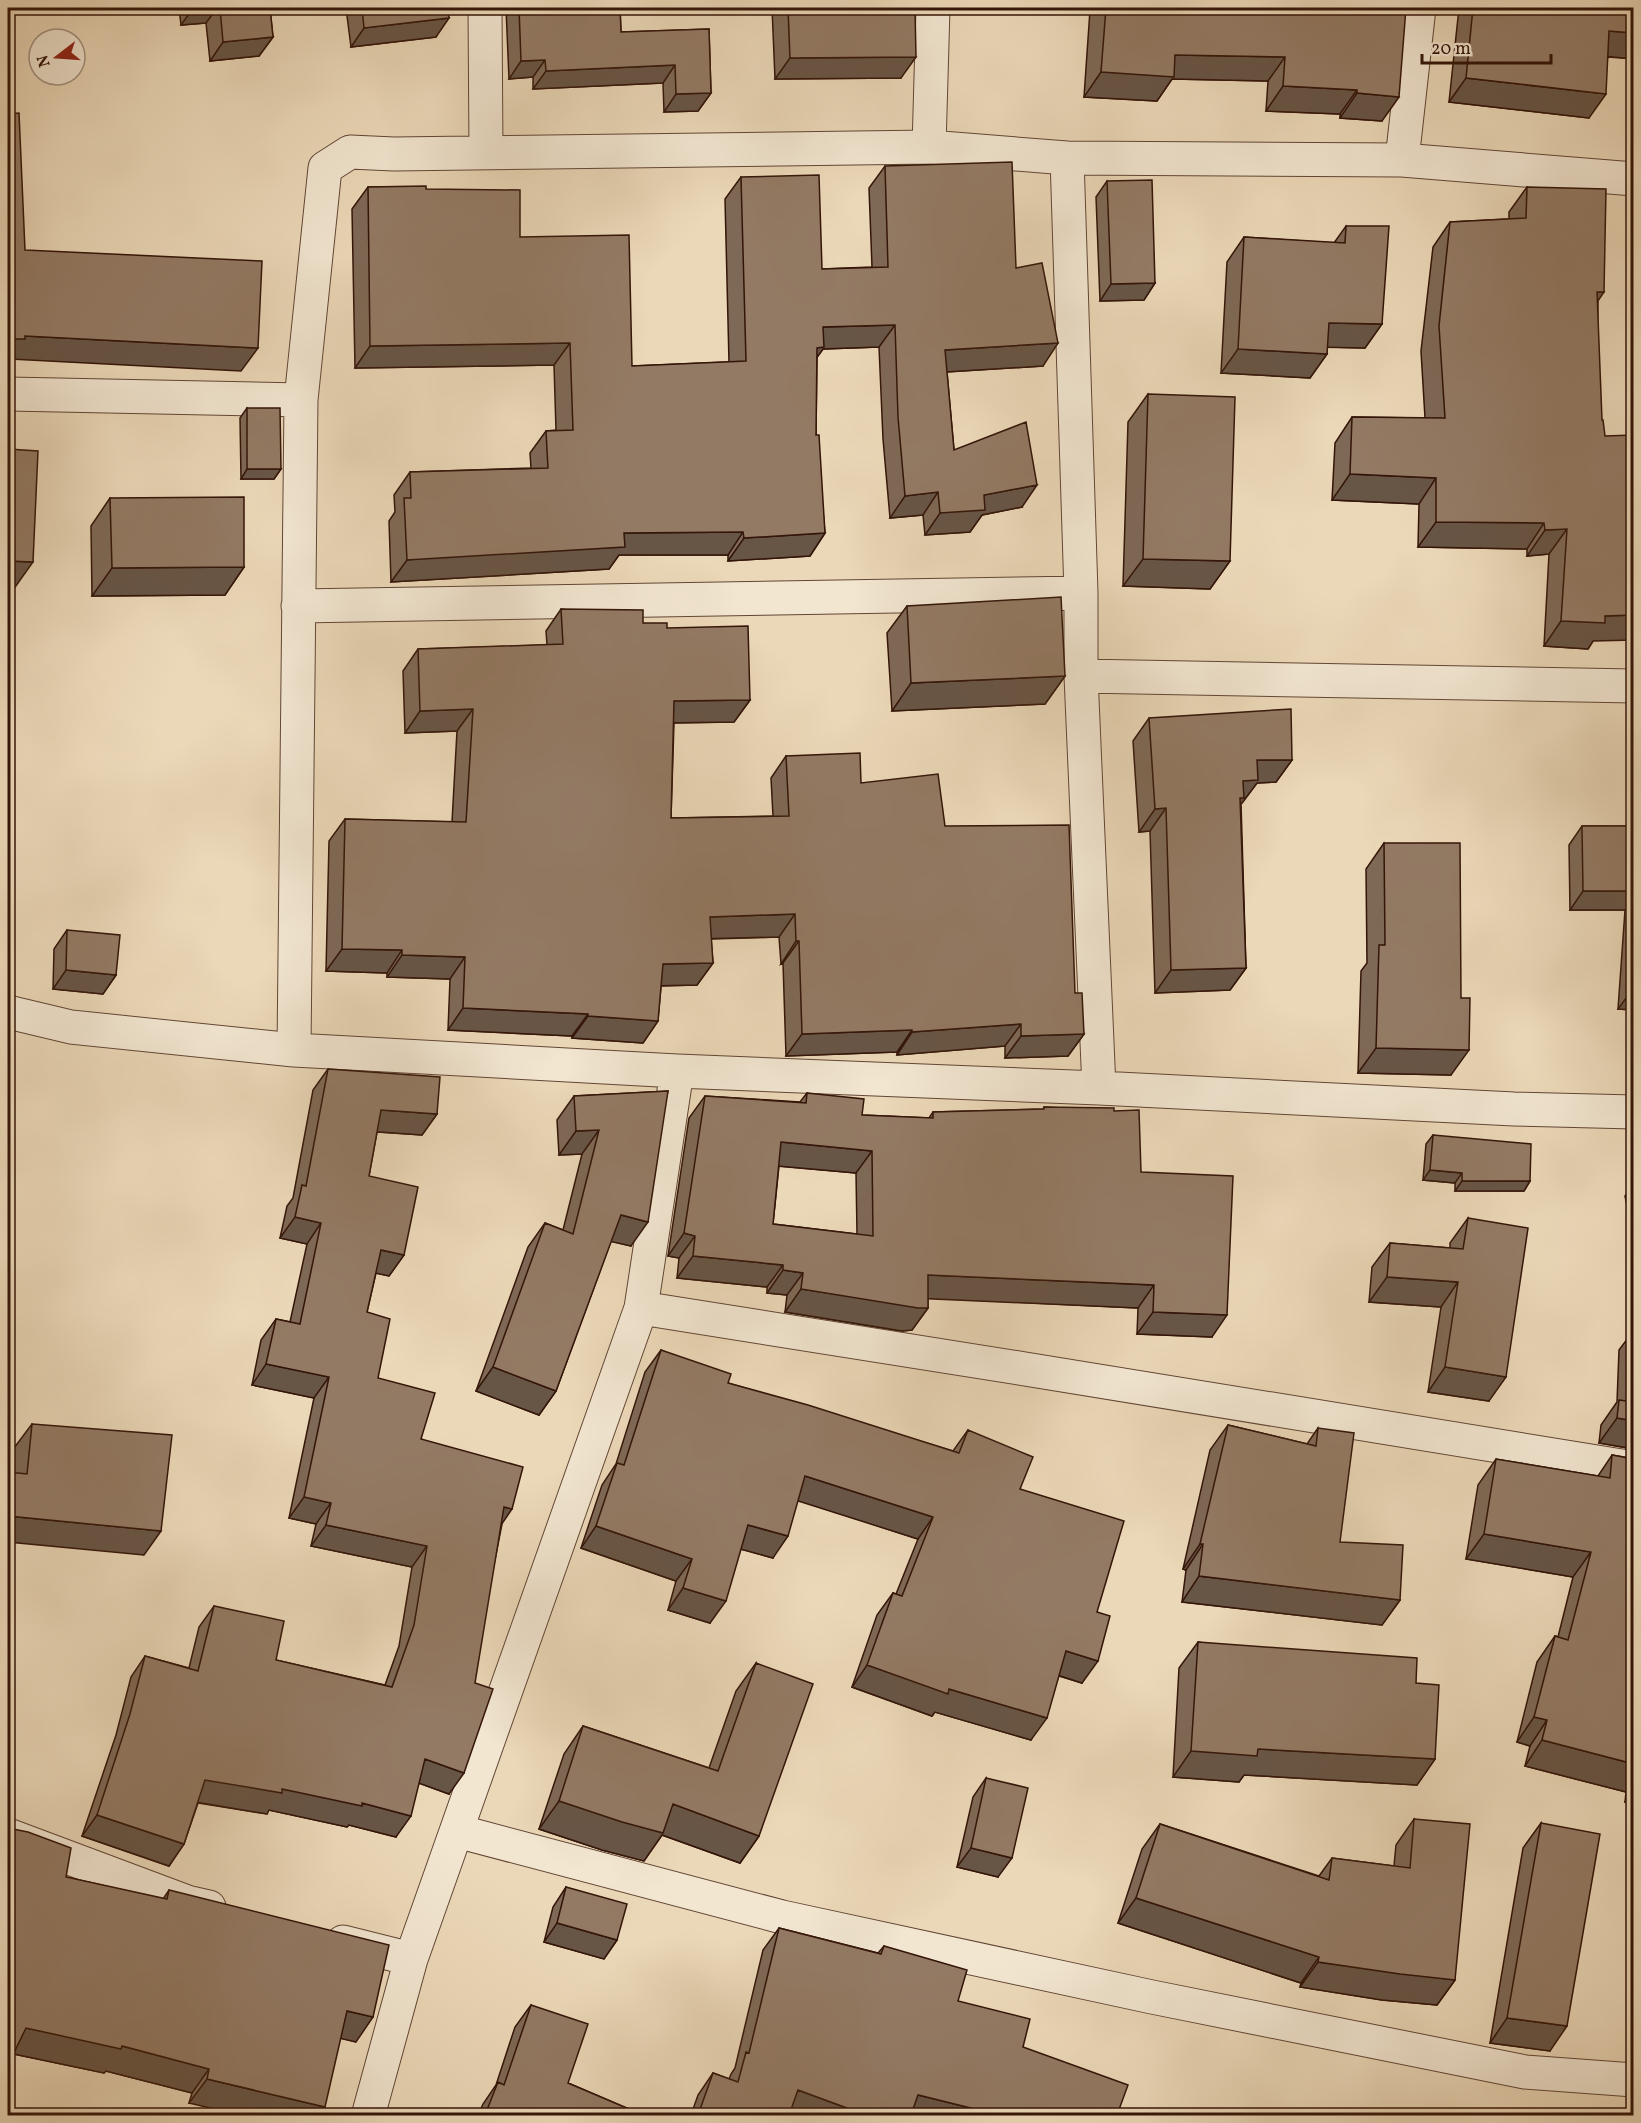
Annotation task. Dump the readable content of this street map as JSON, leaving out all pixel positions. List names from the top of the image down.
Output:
{
  "scale_bar": "20 m",
  "north": "left"
}
